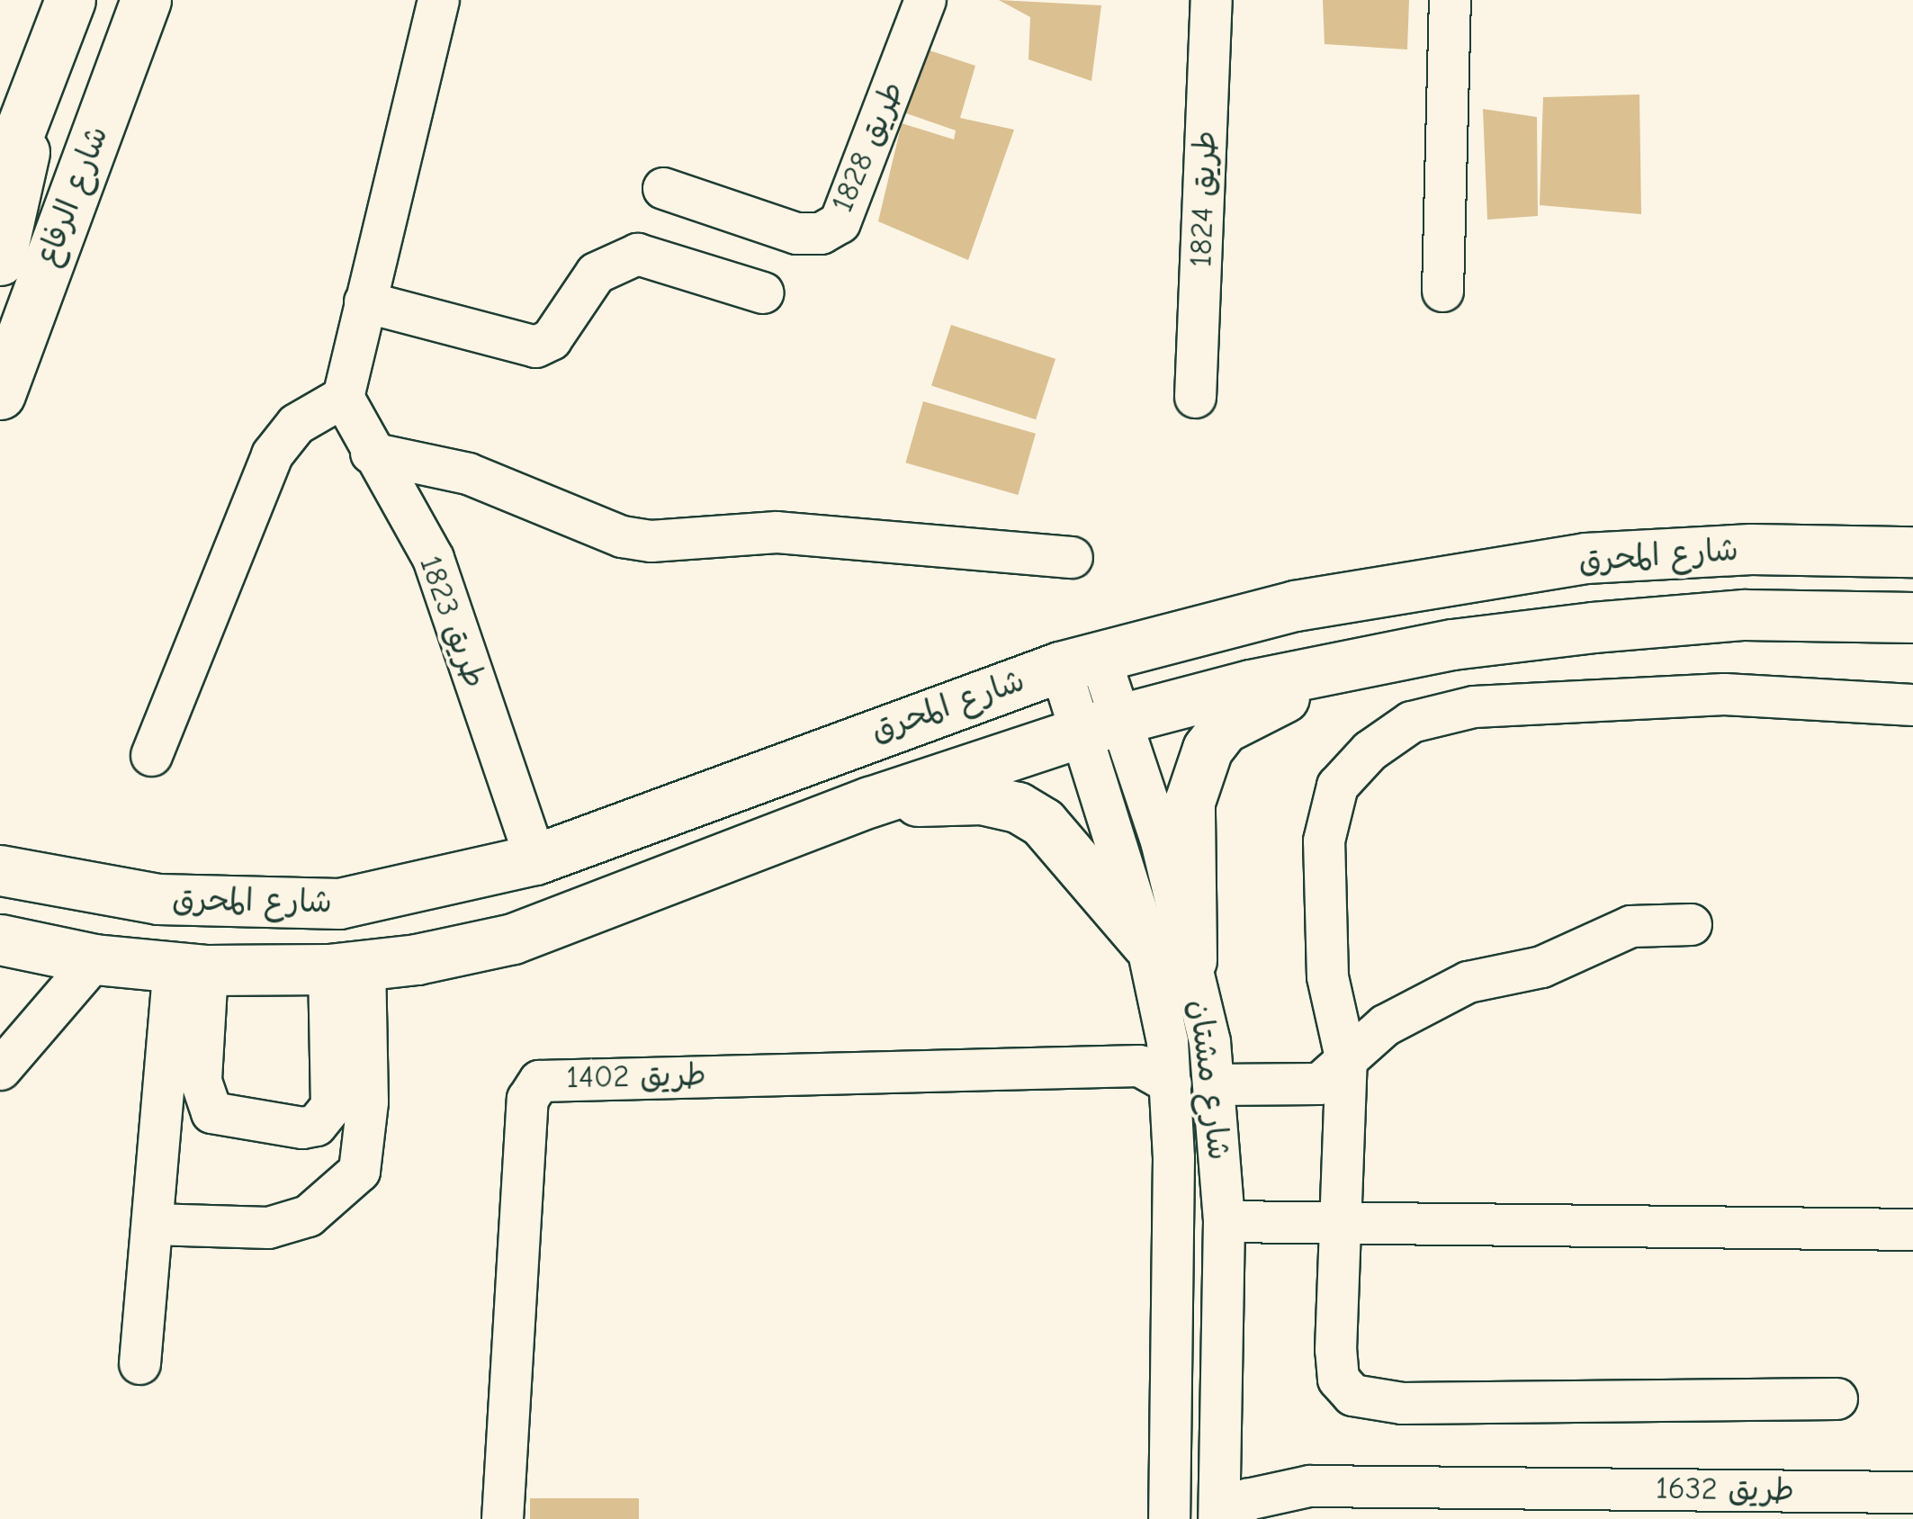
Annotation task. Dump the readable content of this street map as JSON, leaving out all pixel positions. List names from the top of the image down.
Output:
{
  "streets": {
    "main road": ["شارع الرفاع", "شارع المحرق"],
    "street": [
      "طريق 1828",
      "طريق 1824",
      "طريق 1823",
      "طريق 1402",
      "شارع مشتان",
      "طريق 1632"
    ]
  },
  "crossings": [
    ["شارع المحرق", "طريق 1823"],
    ["شارع المحرق", "شارع مشتان"],
    ["طريق 1402", "شارع مشتان"],
    ["شارع مشتان", "طريق 1632"]
  ]
}
